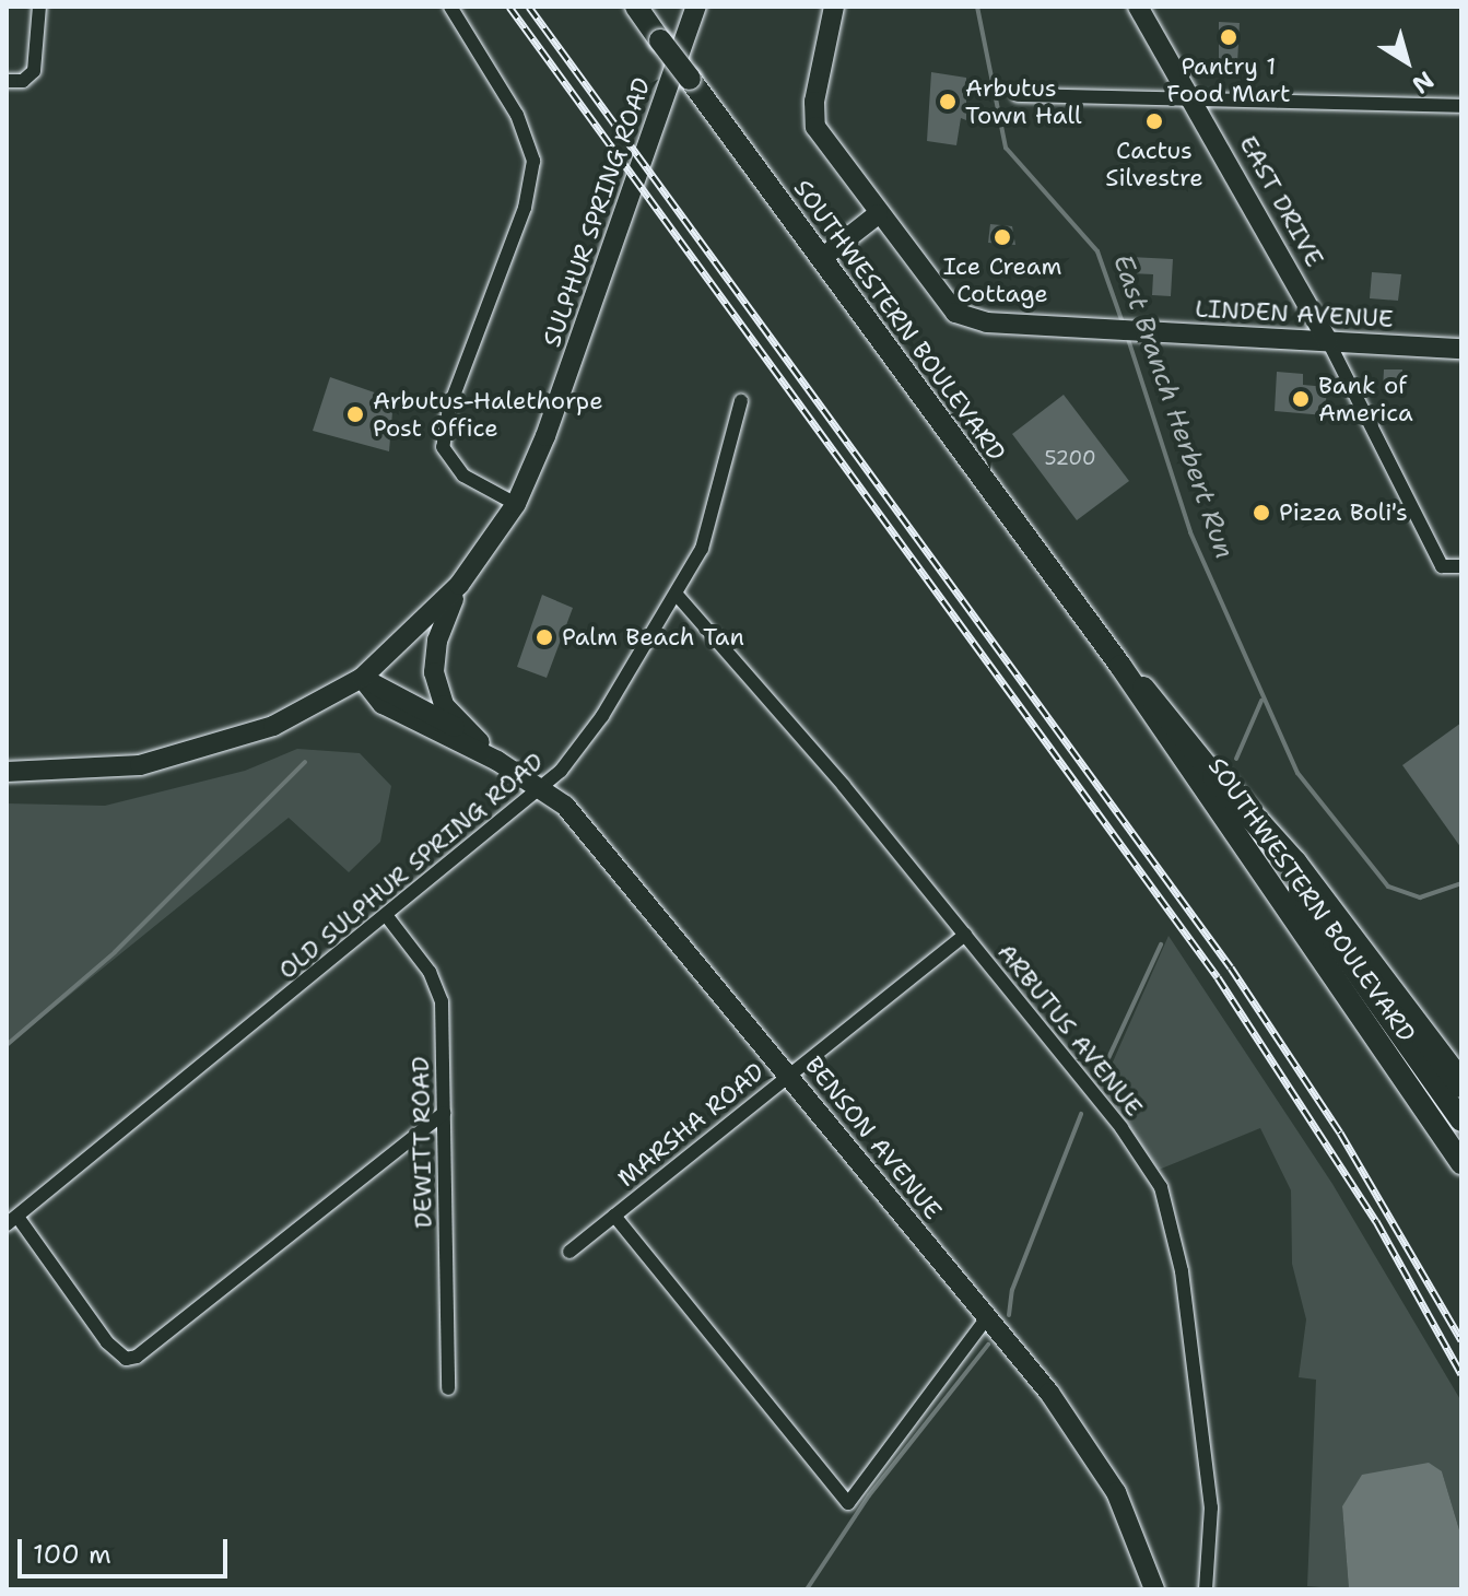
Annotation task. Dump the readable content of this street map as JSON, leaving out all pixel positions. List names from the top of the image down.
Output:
{
  "streets": {
    "main road": ["SOUTHWESTERN BOULEVARD"],
    "street": [
      "EAST DRIVE",
      "SULPHUR SPRING ROAD",
      "LINDEN AVENUE",
      "OLD SULPHUR SPRING ROAD",
      "ARBUTUS AVENUE",
      "MARSHA ROAD",
      "BENSON AVENUE",
      "DEWITT ROAD"
    ]
  },
  "crossings": [
    ["EAST DRIVE", "LINDEN AVENUE"],
    ["SULPHUR SPRING ROAD", "BENSON AVENUE"],
    ["OLD SULPHUR SPRING ROAD", "ARBUTUS AVENUE"],
    ["OLD SULPHUR SPRING ROAD", "BENSON AVENUE"],
    ["OLD SULPHUR SPRING ROAD", "DEWITT ROAD"],
    ["ARBUTUS AVENUE", "MARSHA ROAD"],
    ["MARSHA ROAD", "BENSON AVENUE"]
  ],
  "water": ["East Branch Herbert Run"],
  "places": [
    "Pantry 1 Food Mart",
    "Arbutus Town Hall",
    "Cactus Silvestre",
    "Ice Cream Cottage",
    "Bank of America",
    "Arbutus-Halethorpe Post Office",
    "Pizza Boli's",
    "Palm Beach Tan"
  ],
  "house_numbers": ["5200"],
  "scale_bar": "100 m",
  "north": "bottom right"
}
